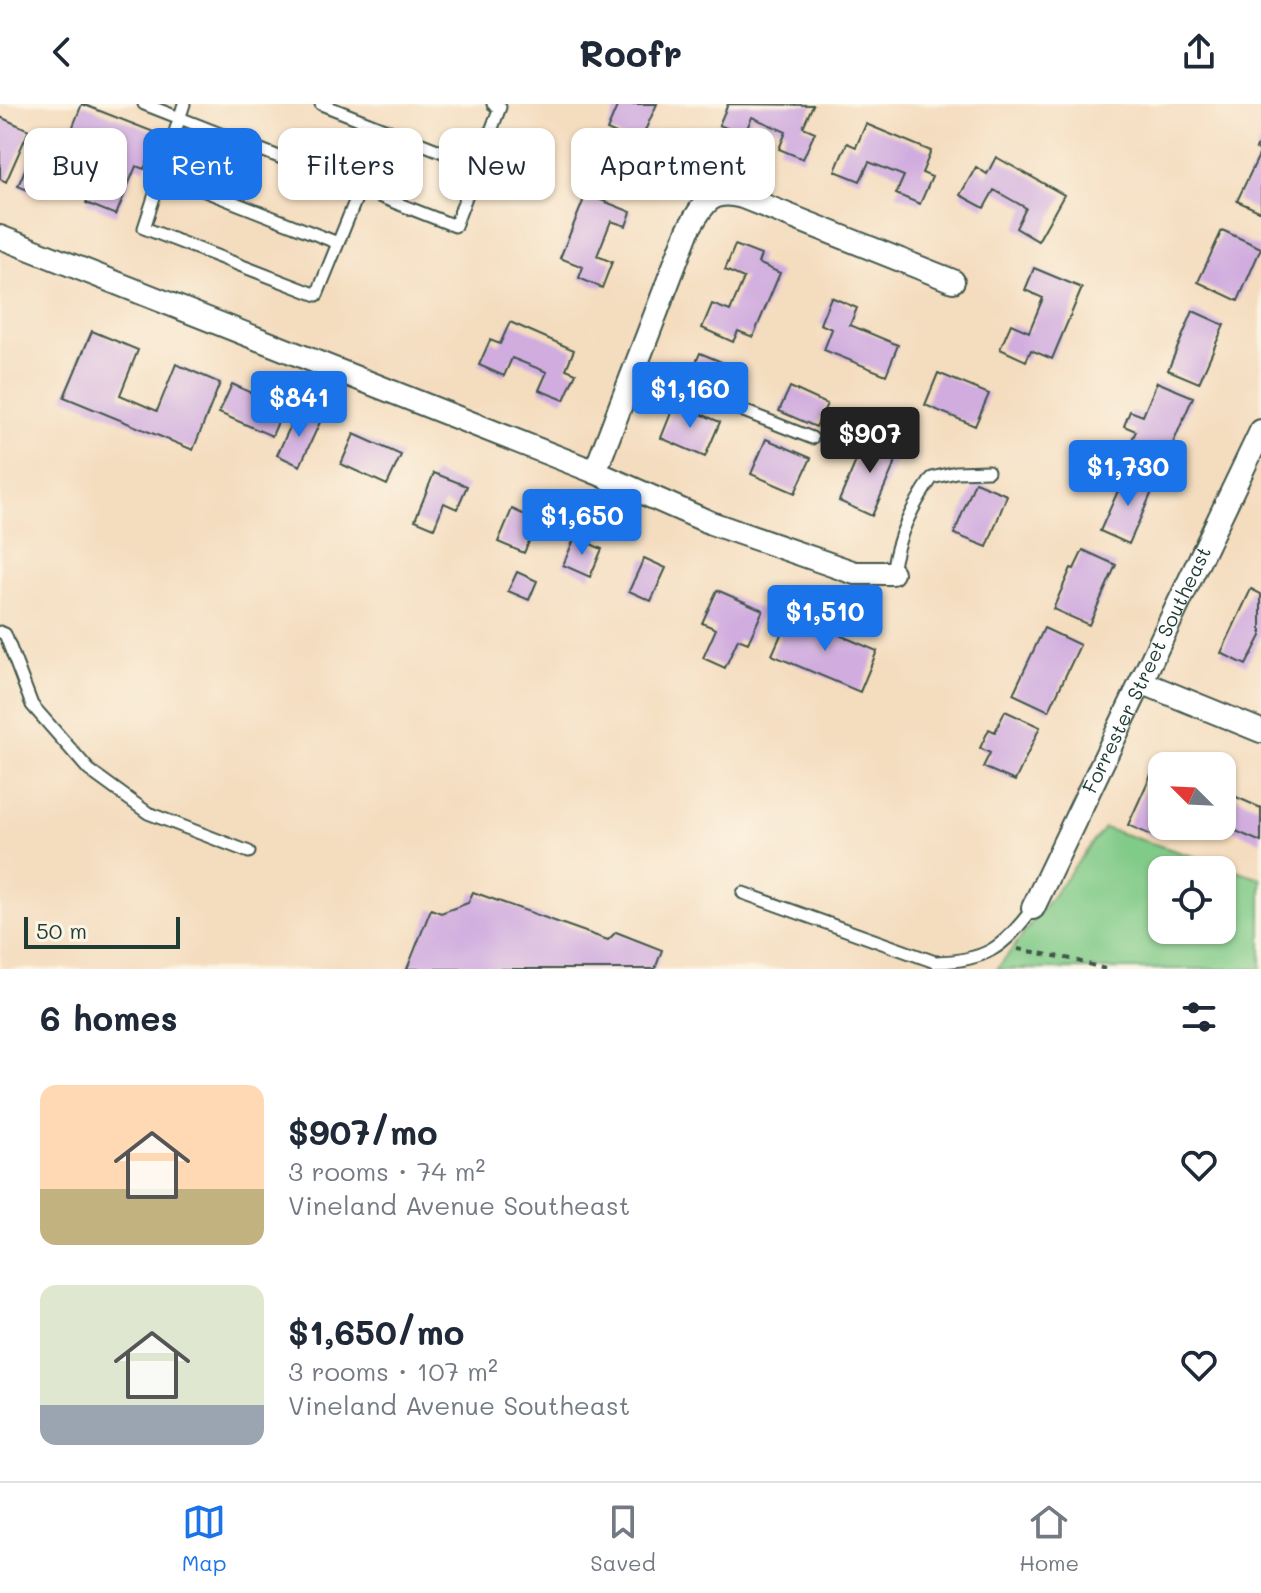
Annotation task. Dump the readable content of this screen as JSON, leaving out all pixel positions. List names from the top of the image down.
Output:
{
  "streets": {
    "street": ["Forrester Street Southeast"]
  },
  "scale_bar": "50 m",
  "north": "top left",
  "page": {
    "header": "Roofr",
    "chip": [
      "Buy",
      "Rent",
      "Filters",
      "New",
      "Apartment"
    ],
    "price": [
      "$1,160",
      "$841",
      "$907",
      "$1,730",
      "$1,650",
      "$1,510"
    ],
    "scale": "50 m",
    "heading": "6 homes",
    "list": [
      {
        "name": "$907/mo",
        "note": "3 rooms · 74 m² · Vineland Avenue Southeast"
      },
      {
        "name": "$1,650/mo",
        "note": "3 rooms · 107 m² · Vineland Avenue Southeast"
      }
    ],
    "tabs": ["Map", "Saved", "Home"]
  }
}
